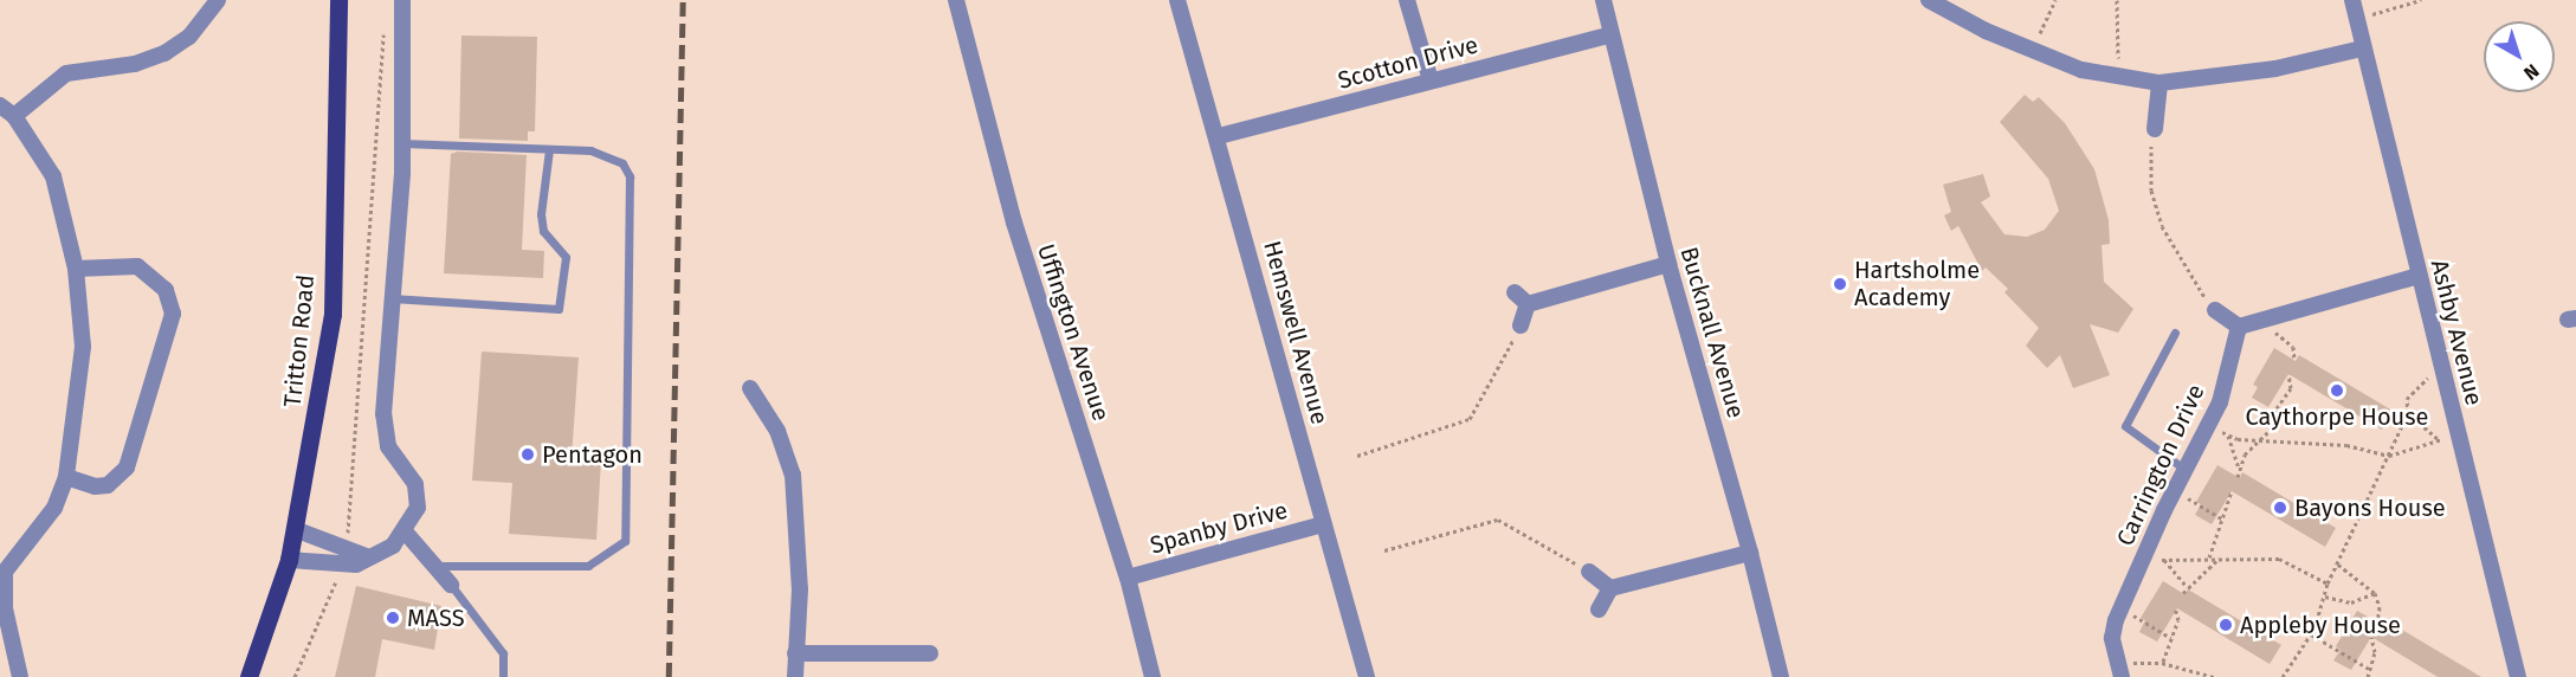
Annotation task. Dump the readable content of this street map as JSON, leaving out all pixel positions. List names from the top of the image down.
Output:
{
  "streets": {
    "main road": ["Tritton Road"],
    "street": [
      "Scotton Drive",
      "Uffington Avenue",
      "Hemswell Avenue",
      "Bucknall Avenue",
      "Ashby Avenue",
      "Carrington Drive",
      "Spanby Drive"
    ]
  },
  "crossings": [
    ["Scotton Drive", "Hemswell Avenue"],
    ["Scotton Drive", "Bucknall Avenue"],
    ["Uffington Avenue", "Spanby Drive"],
    ["Hemswell Avenue", "Spanby Drive"]
  ],
  "places": [
    "Hartsholme Academy",
    "Caythorpe House",
    "Pentagon",
    "Bayons House",
    "MASS",
    "Appleby House"
  ],
  "north": "bottom right"
}
